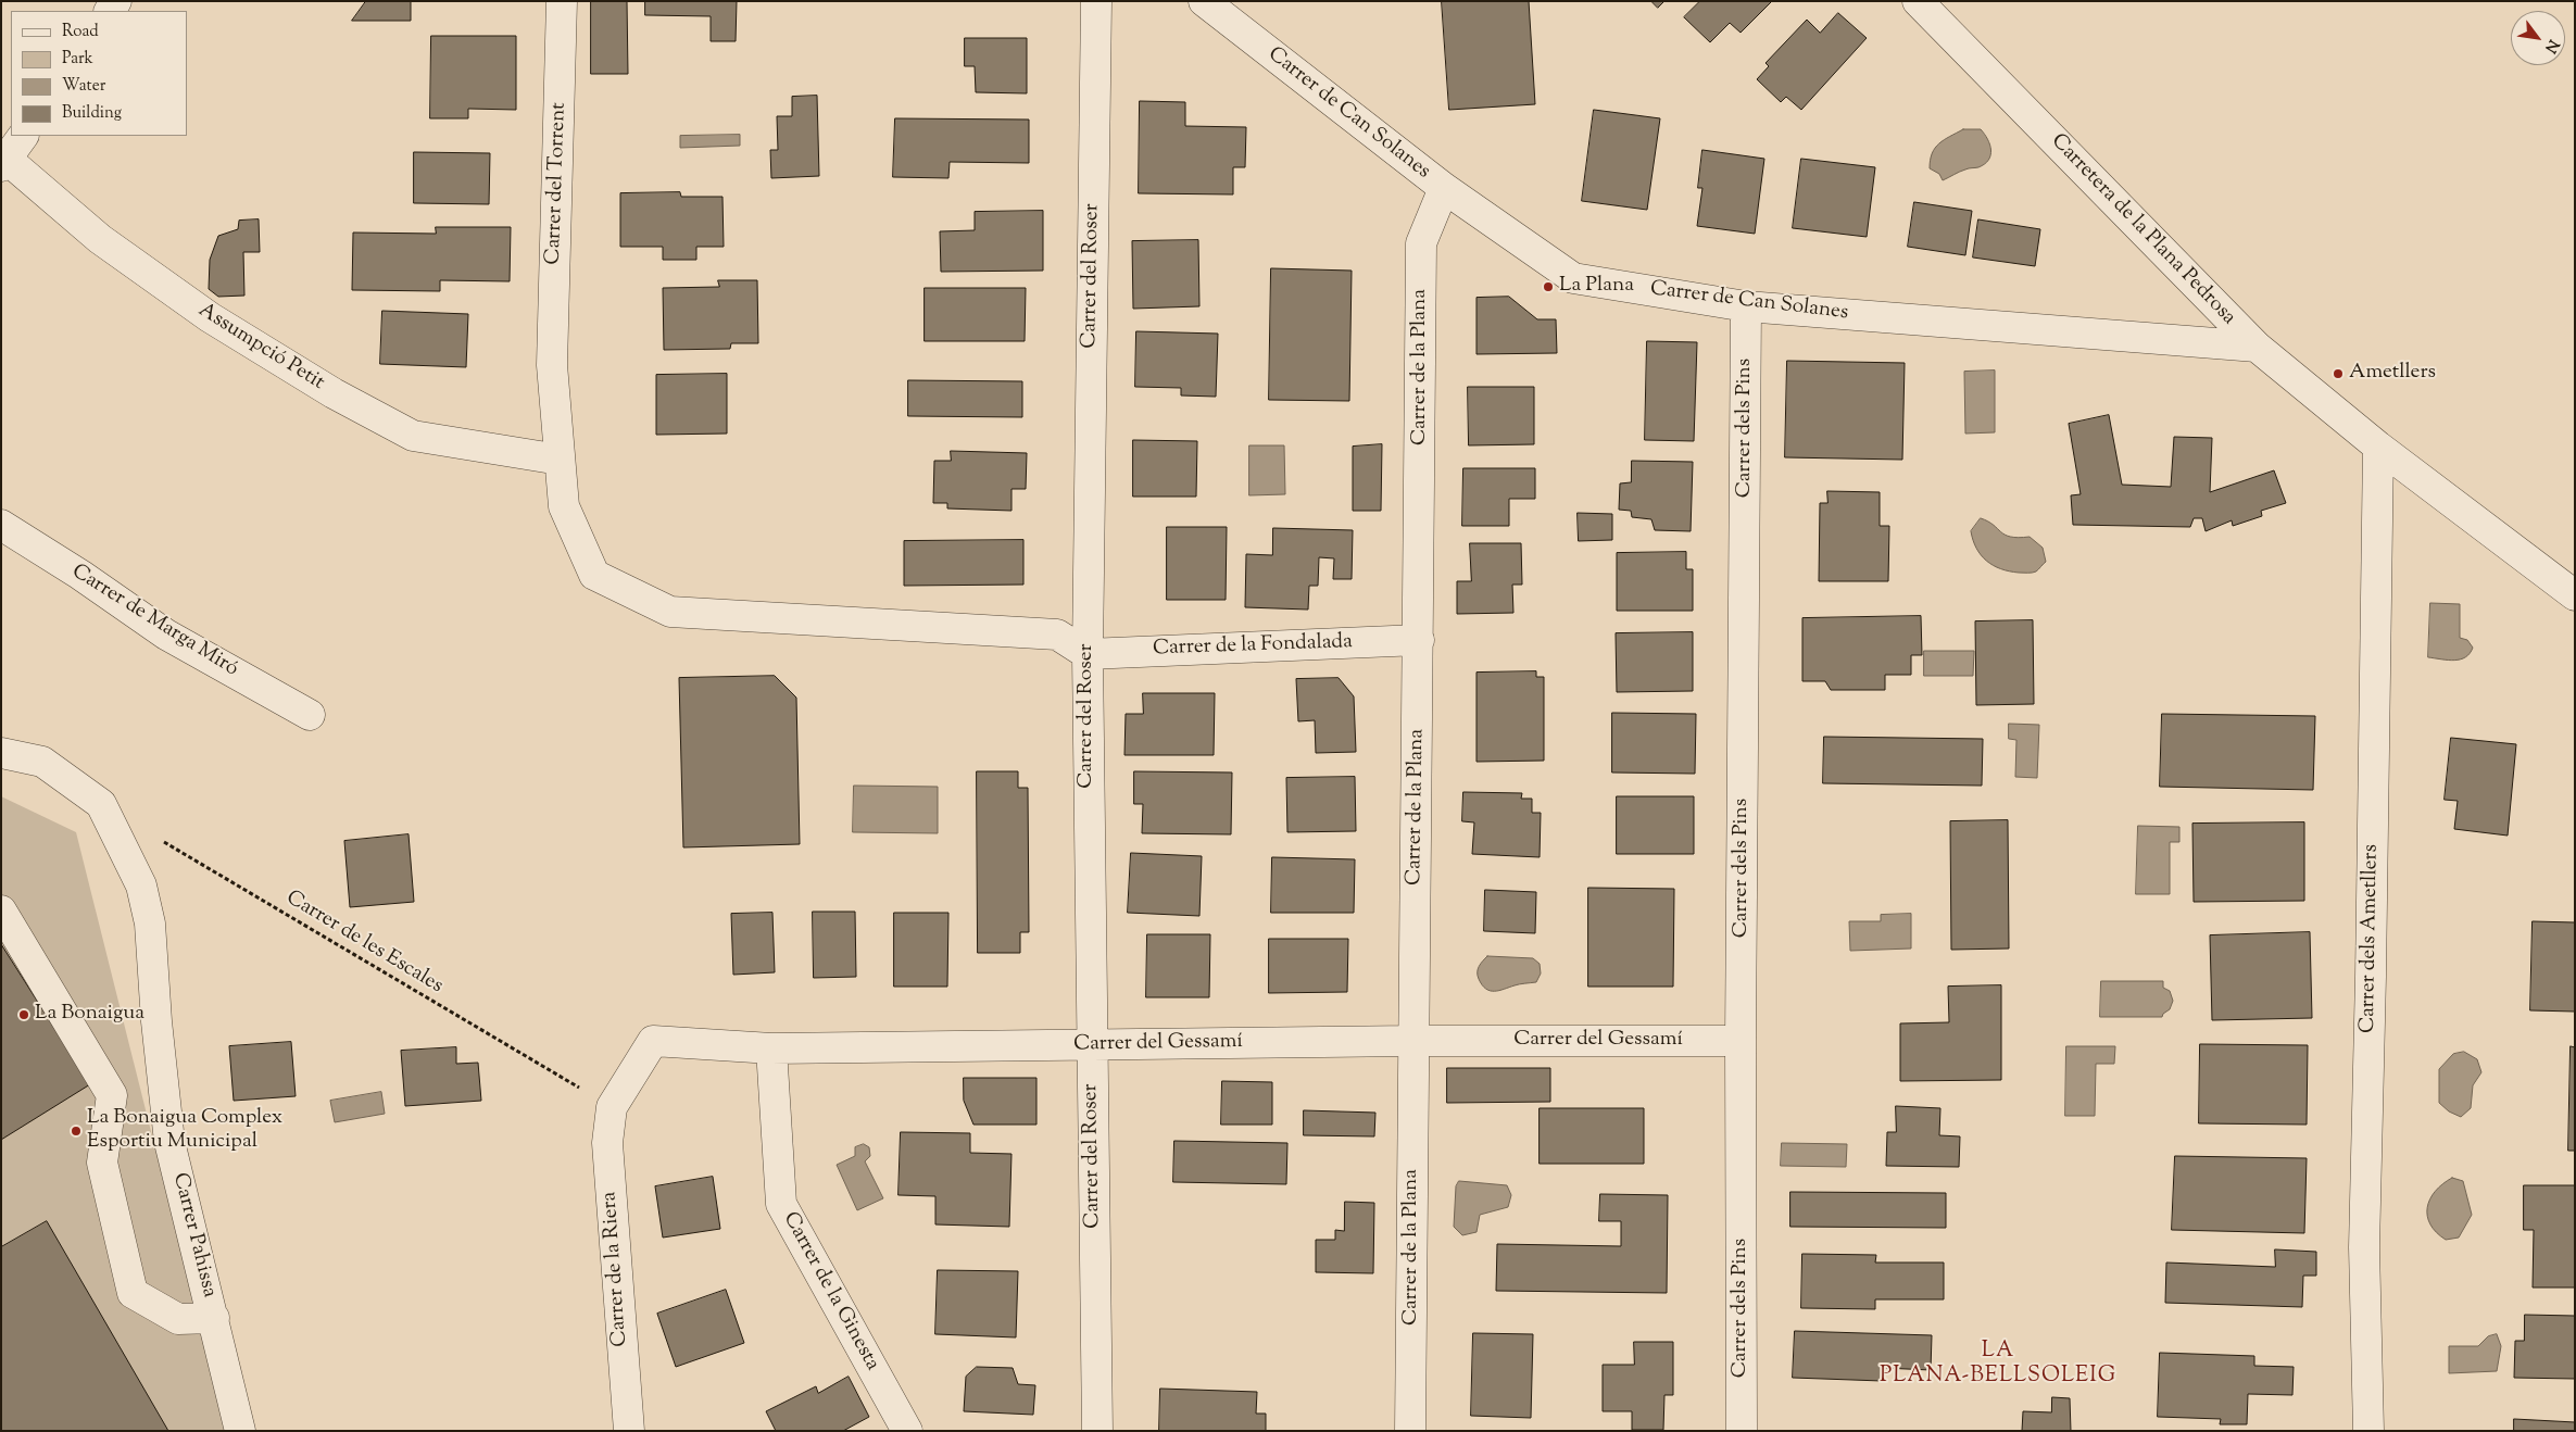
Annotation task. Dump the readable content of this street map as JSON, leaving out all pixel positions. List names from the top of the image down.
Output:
{
  "streets": {
    "street": [
      "Carrer de Can Solanes",
      "Carrer del Torrent",
      "Carretera de la Plana Pedrosa",
      "Carrer del Roser",
      "Assumpció Petit",
      "Carrer de la Plana",
      "Carrer dels Pins",
      "Carrer de Marga Miró",
      "Carrer de la Fondalada",
      "Carrer dels Ametllers",
      "Carrer del Gessamí",
      "Carrer Pahissa",
      "Carrer de la Riera",
      "Carrer de la Ginesta"
    ],
    "path": ["Carrer de les Escales"]
  },
  "crossings": [
    ["Carrer de Can Solanes", "Carretera de la Plana Pedrosa"],
    ["Carrer de Can Solanes", "Carrer de la Plana"],
    ["Carrer de Can Solanes", "Carrer dels Pins"],
    ["Carrer del Torrent", "Carrer del Roser"],
    ["Carrer del Torrent", "Assumpció Petit"],
    ["Carrer del Torrent", "Carrer de la Fondalada"],
    ["Carretera de la Plana Pedrosa", "Carrer dels Ametllers"],
    ["Carrer del Roser", "Carrer de la Fondalada"],
    ["Carrer del Roser", "Carrer del Gessamí"],
    ["Carrer de la Plana", "Carrer de la Fondalada"],
    ["Carrer de la Plana", "Carrer del Gessamí"],
    ["Carrer dels Pins", "Carrer del Gessamí"],
    ["Carrer de les Escales", "Carrer del Gessamí"],
    ["Carrer de les Escales", "Carrer de la Riera"],
    ["Carrer del Gessamí", "Carrer de la Riera"],
    ["Carrer del Gessamí", "Carrer de la Ginesta"]
  ],
  "districts": ["LA PLANA-BELLSOLEIG"],
  "places": [
    "La Plana",
    "Ametllers",
    "La Bonaigua",
    "La Bonaigua Complex Esportiu Municipal"
  ],
  "legend": [
    "Road",
    "Park",
    "Water",
    "Building"
  ],
  "north": "bottom right"
}
